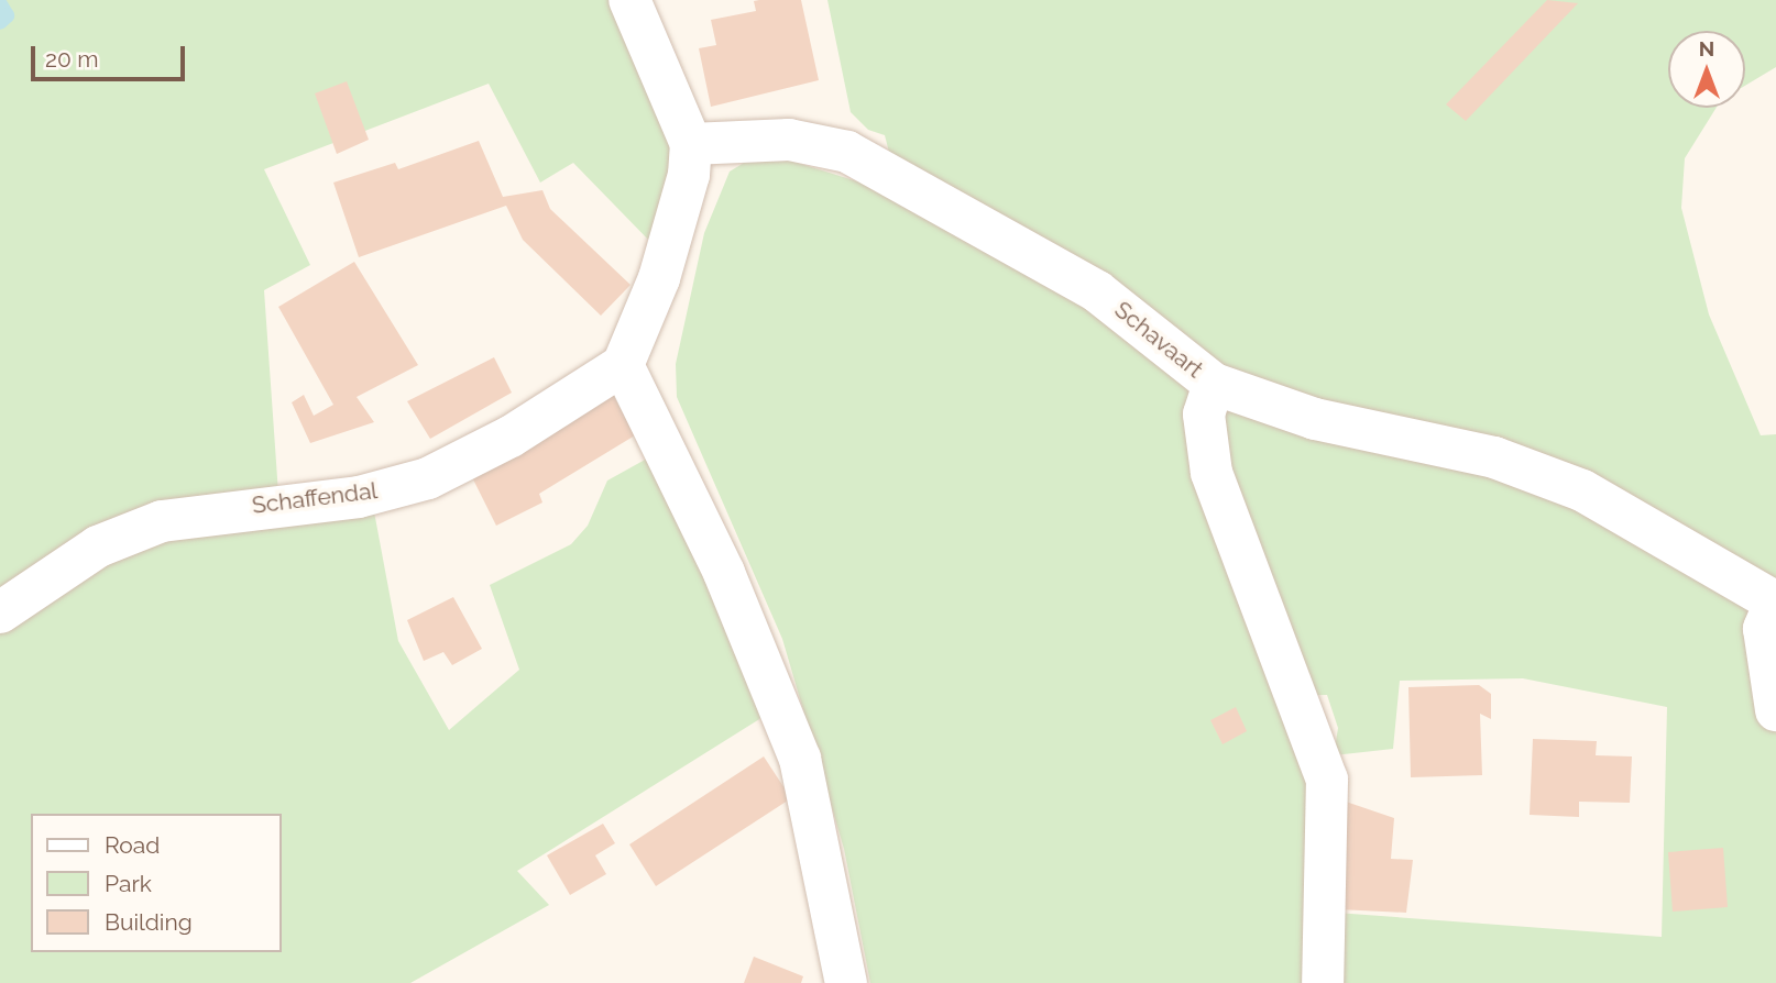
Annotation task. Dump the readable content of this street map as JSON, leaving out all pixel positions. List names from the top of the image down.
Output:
{
  "streets": {
    "street": ["Schavaart", "Schaffendal"]
  },
  "legend": ["Road", "Park", "Building"],
  "scale_bar": "20 m",
  "north": "top"
}
